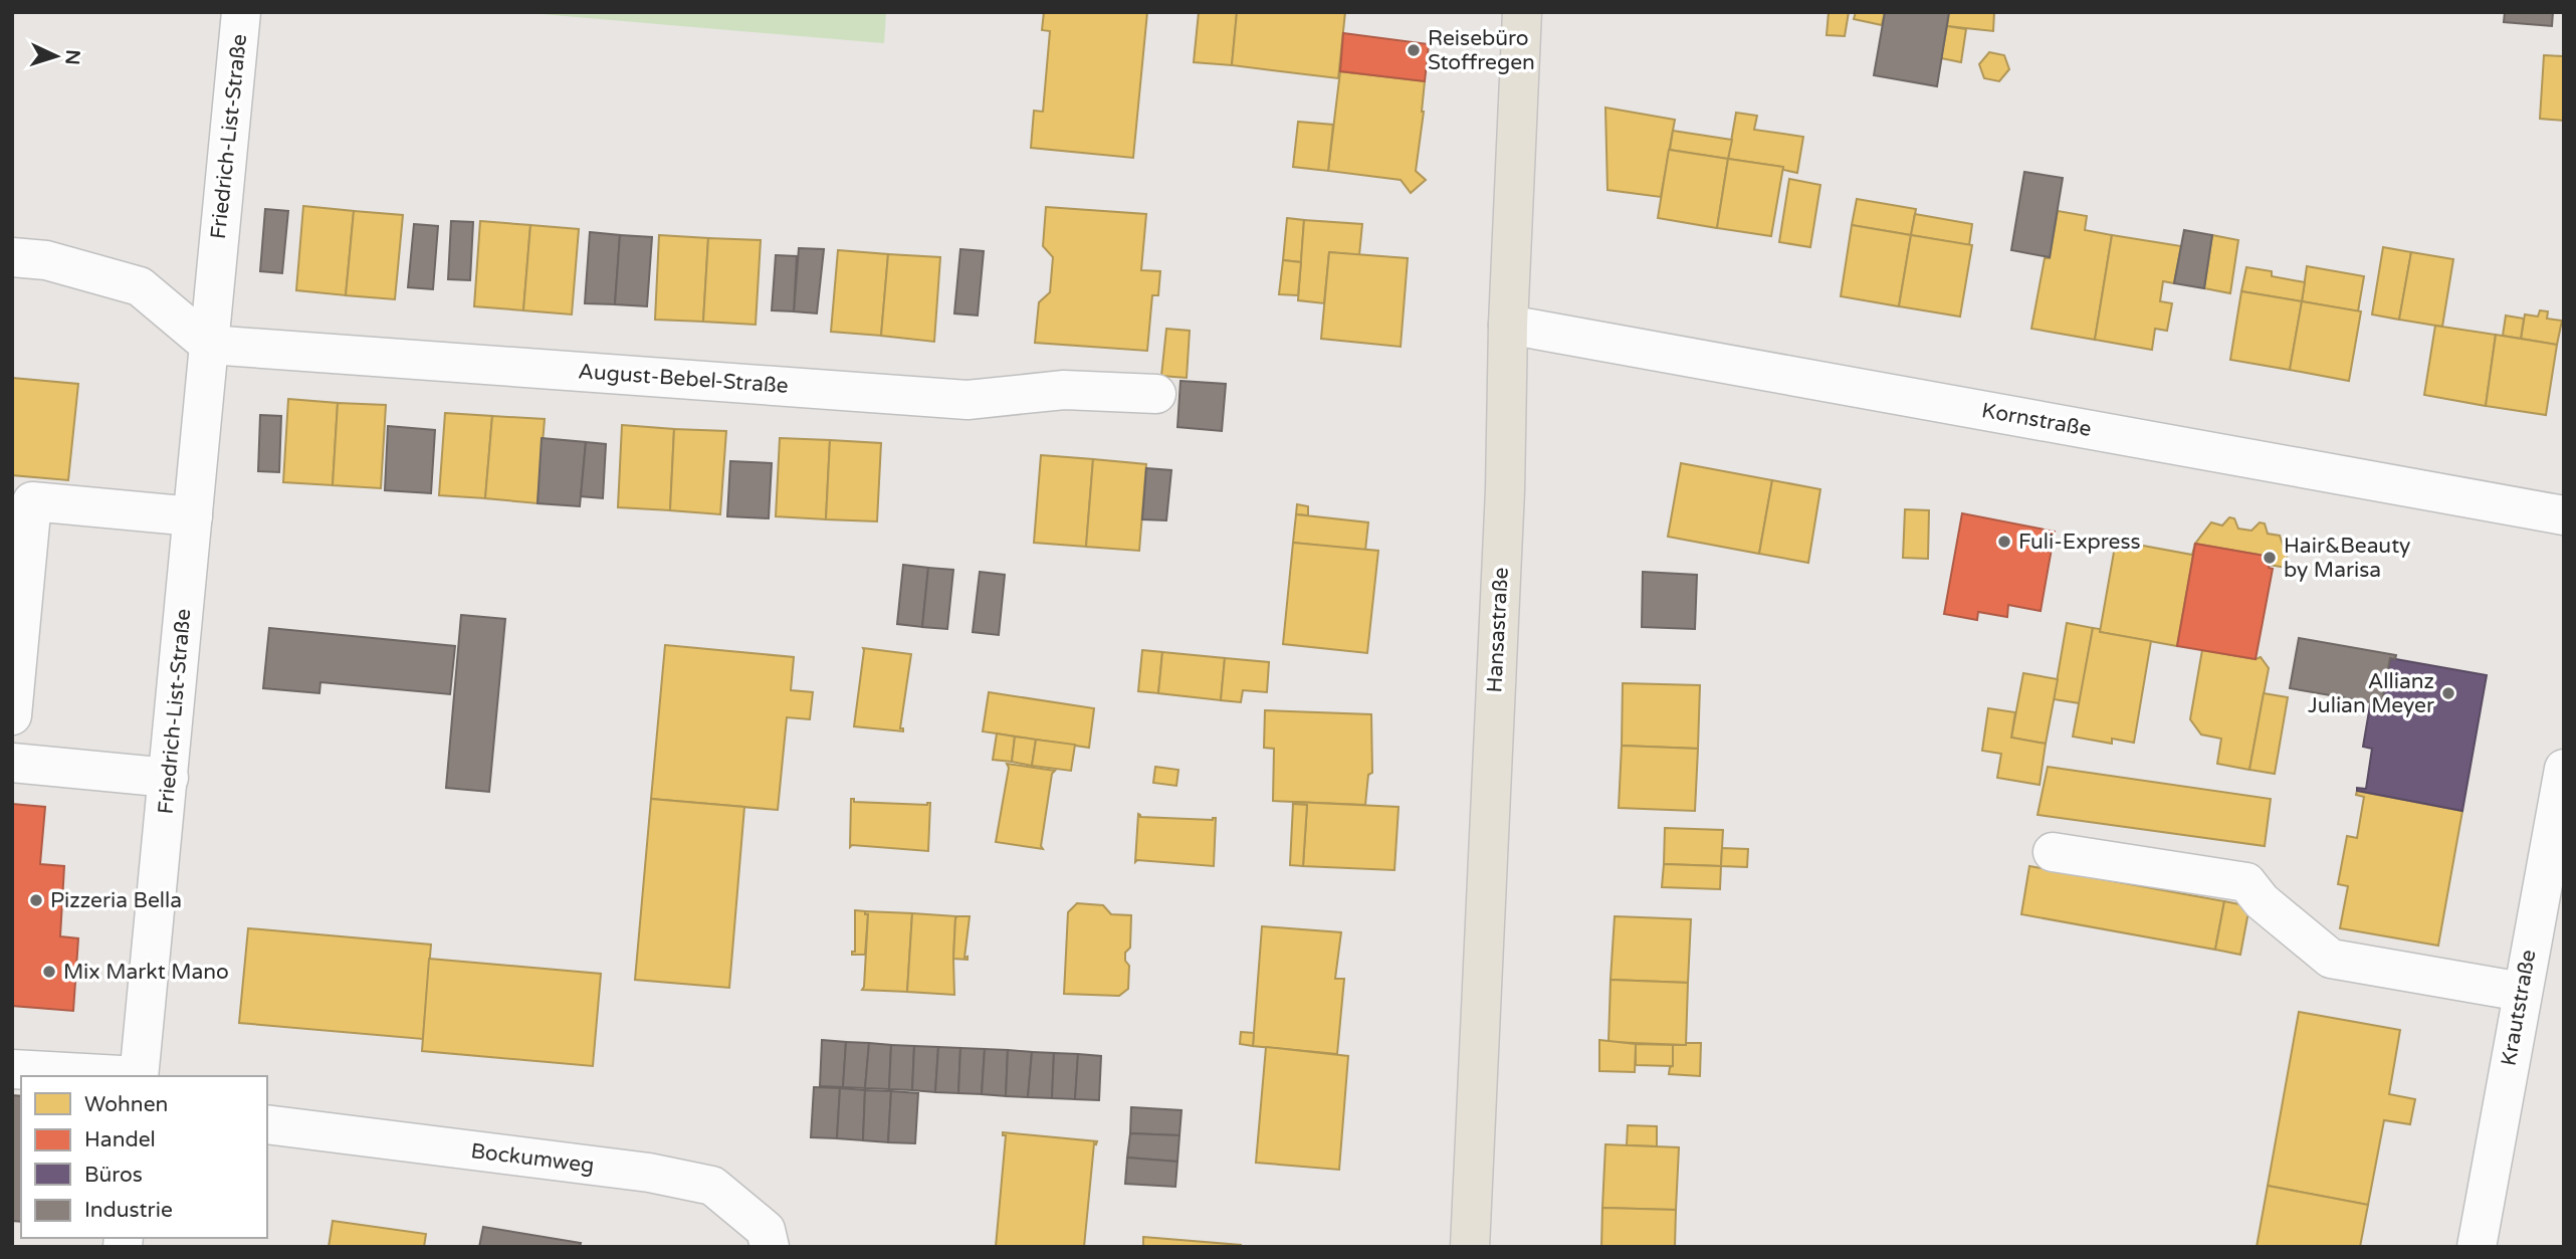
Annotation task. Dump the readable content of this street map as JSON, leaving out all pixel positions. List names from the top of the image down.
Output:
{
  "streets": {
    "main road": ["Hansastraße"],
    "street": [
      "Friedrich-List-Straße",
      "August-Bebel-Straße",
      "Kornstraße",
      "Krautstraße",
      "Bockumweg"
    ]
  },
  "crossings": [
    ["Friedrich-List-Straße", "August-Bebel-Straße"],
    ["Kornstraße", "Hansastraße"]
  ],
  "places": [
    "Reisebüro Stoffregen",
    "Fuli-Express",
    "Hair&Beauty by Marisa",
    "Allianz Julian Meyer",
    "Pizzeria Bella",
    "Mix Markt Mano"
  ],
  "legend": [
    "Wohnen",
    "Handel",
    "Büros",
    "Industrie"
  ],
  "north": "right"
}
